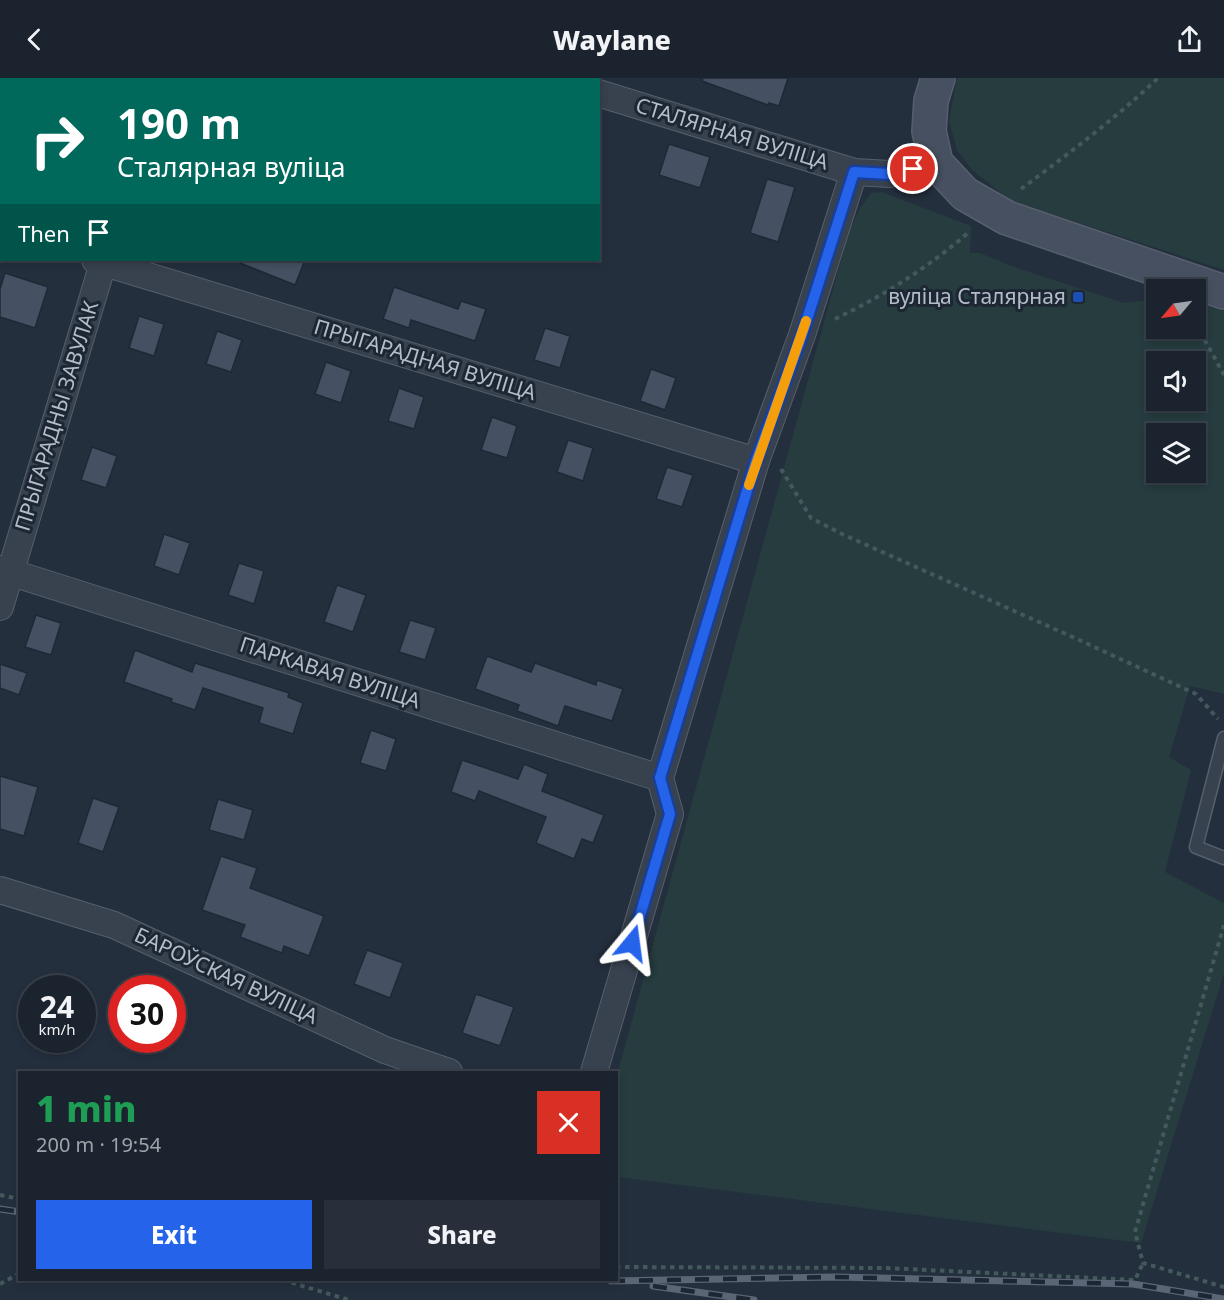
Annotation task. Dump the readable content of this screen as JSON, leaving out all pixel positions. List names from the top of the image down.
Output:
{
  "streets": {
    "street": [
      "СТАЛЯРНАЯ ВУЛІЦА",
      "ПРЫГАРАДНАЯ ВУЛІЦА",
      "ПРЫГАРАДНЫ ЗАВУЛАК",
      "ПАРКАВАЯ ВУЛІЦА",
      "БАРОЎСКАЯ ВУЛІЦА"
    ]
  },
  "crossings": [
    ["ПРЫГАРАДНЫ ЗАВУЛАК", "ПАРКАВАЯ ВУЛІЦА"]
  ],
  "places": {
    "transit": ["вуліца Сталярная"]
  },
  "north": "bottom left",
  "page": {
    "header": "Waylane",
    "turn": ["190 m", "Сталярная вуліца"],
    "then": "Then",
    "speed": "24 km/h",
    "limit": "30",
    "heading": ["1 min", "200 m · 19:54"],
    "buttons": ["Exit", "Share"]
  }
}
